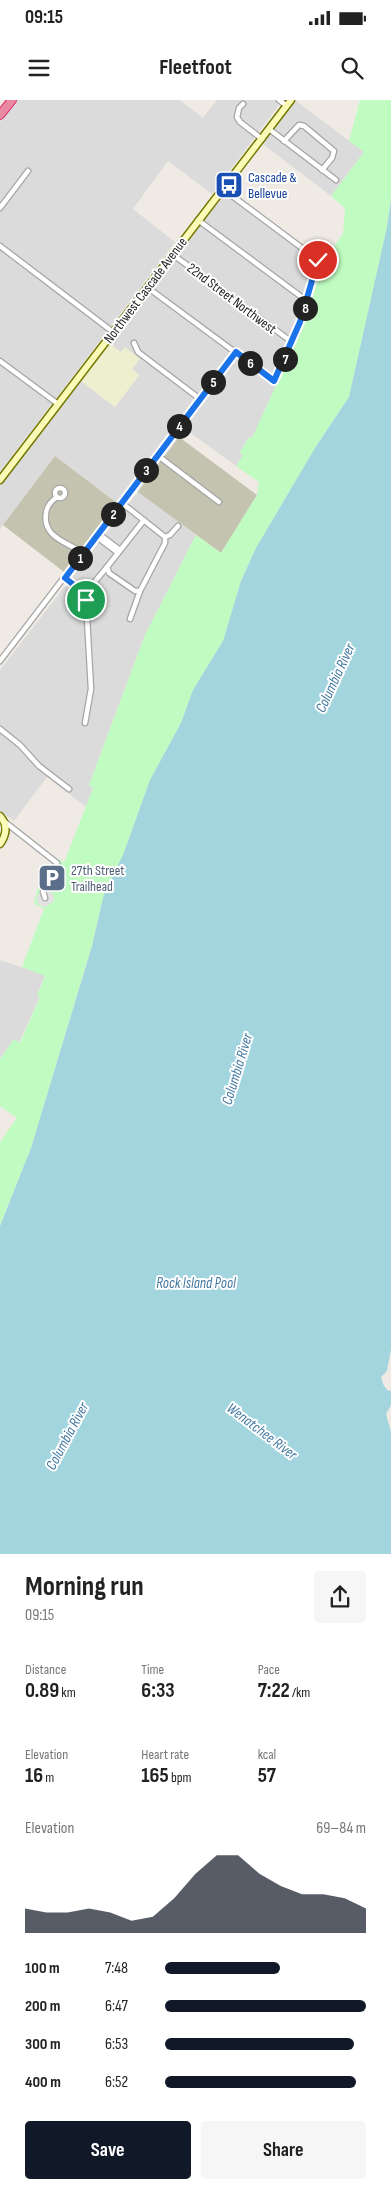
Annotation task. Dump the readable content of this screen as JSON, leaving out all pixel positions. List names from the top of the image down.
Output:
{
  "streets": {
    "street": ["Northwest Cascade Avenue", "22nd Street Northwest"]
  },
  "crossings": [
    ["Northwest Cascade Avenue", "22nd Street Northwest"]
  ],
  "water": ["Columbia River", "Rock Island Pool", "Wenatchee River"],
  "places": {
    "bus stop": ["Cascade & Bellevue"],
    "parking": ["27th Street Trailhead"]
  },
  "page": {
    "status": "09:15",
    "header": "Fleetfoot",
    "pins": [
      "8",
      "7",
      "6",
      "5",
      "4",
      "3",
      "2",
      "1"
    ],
    "heading": ["Morning run", "09:15"],
    "stats": [
      ["Distance", "0.89 km"],
      ["Time", "6:33"],
      ["Pace", "7:22 /km"],
      ["Elevation", "16 m"],
      ["Heart rate", "165 bpm"],
      ["kcal", "57"]
    ],
    "chart": ["Elevation", "69–84 m"],
    "list": [
      {
        "name": "100 m",
        "note": "7:48"
      },
      {
        "name": "200 m",
        "note": "6:47"
      },
      {
        "name": "300 m",
        "note": "6:53"
      },
      {
        "name": "400 m",
        "note": "6:52"
      }
    ],
    "buttons": ["Save", "Share"]
  }
}
